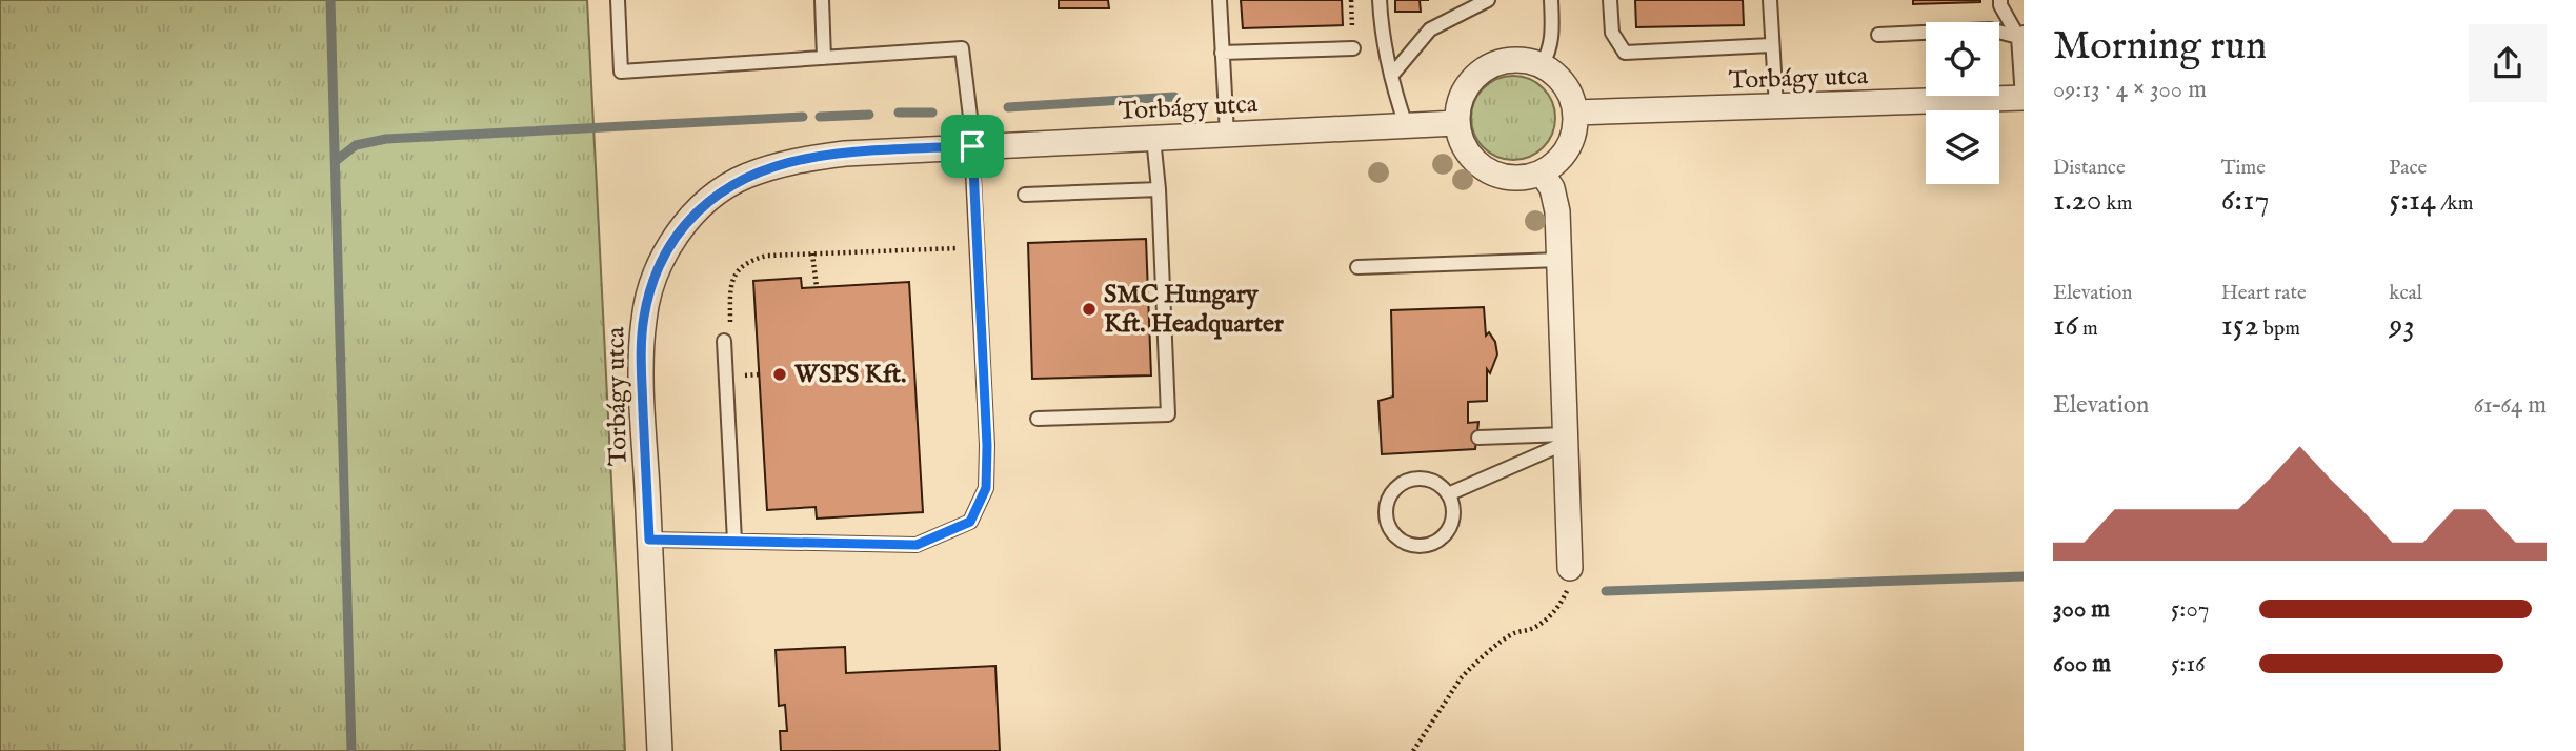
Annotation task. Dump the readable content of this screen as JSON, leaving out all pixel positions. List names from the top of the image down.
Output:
{
  "streets": {
    "street": ["Torbágy utca"]
  },
  "places": ["SMC Hungary Kft. Headquarter", "WSPS Kft."],
  "page": {
    "heading": ["Morning run", "09:13 · 4 × 300 m"],
    "stats": [
      ["Distance", "1.20 km"],
      ["Time", "6:17"],
      ["Pace", "5:14 /km"],
      ["Elevation", "16 m"],
      ["Heart rate", "152 bpm"],
      ["kcal", "93"]
    ],
    "chart": ["Elevation", "61–64 m"],
    "list": [
      {
        "name": "300 m",
        "note": "5:07"
      },
      {
        "name": "600 m",
        "note": "5:16"
      }
    ]
  }
}
